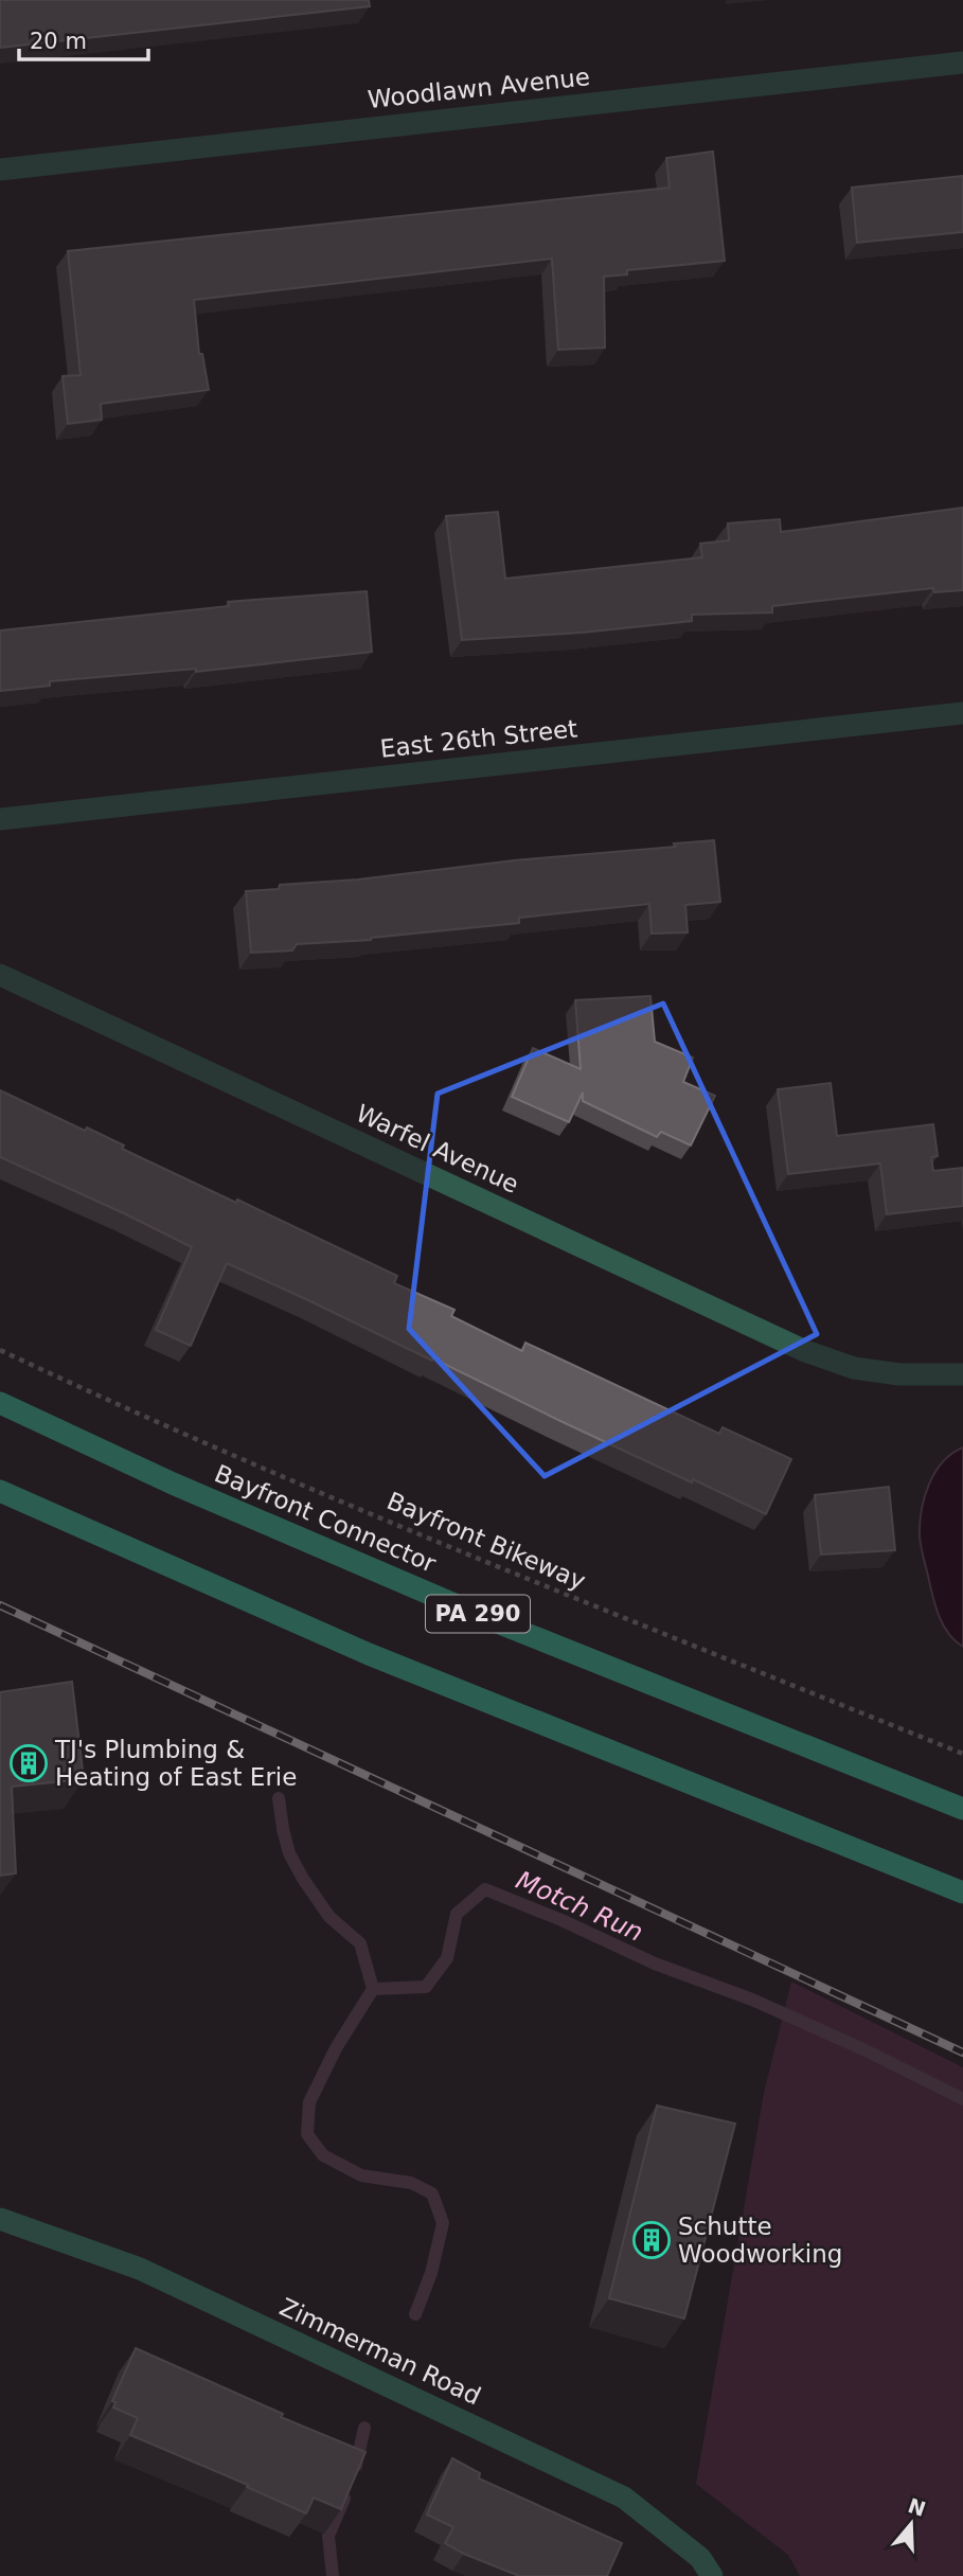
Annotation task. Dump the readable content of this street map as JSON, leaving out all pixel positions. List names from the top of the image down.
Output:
{
  "streets": {
    "highway": ["Bayfront Connector", "PA 290"],
    "street": [
      "Woodlawn Avenue",
      "East 26th Street",
      "Warfel Avenue",
      "Zimmerman Road"
    ],
    "path": ["Bayfront Bikeway"]
  },
  "water": ["Motch Run"],
  "places": {
    "building": ["TJ's Plumbing & Heating of East Erie", "Schutte Woodworking"]
  },
  "scale_bar": "20 m",
  "north": "top"
}
